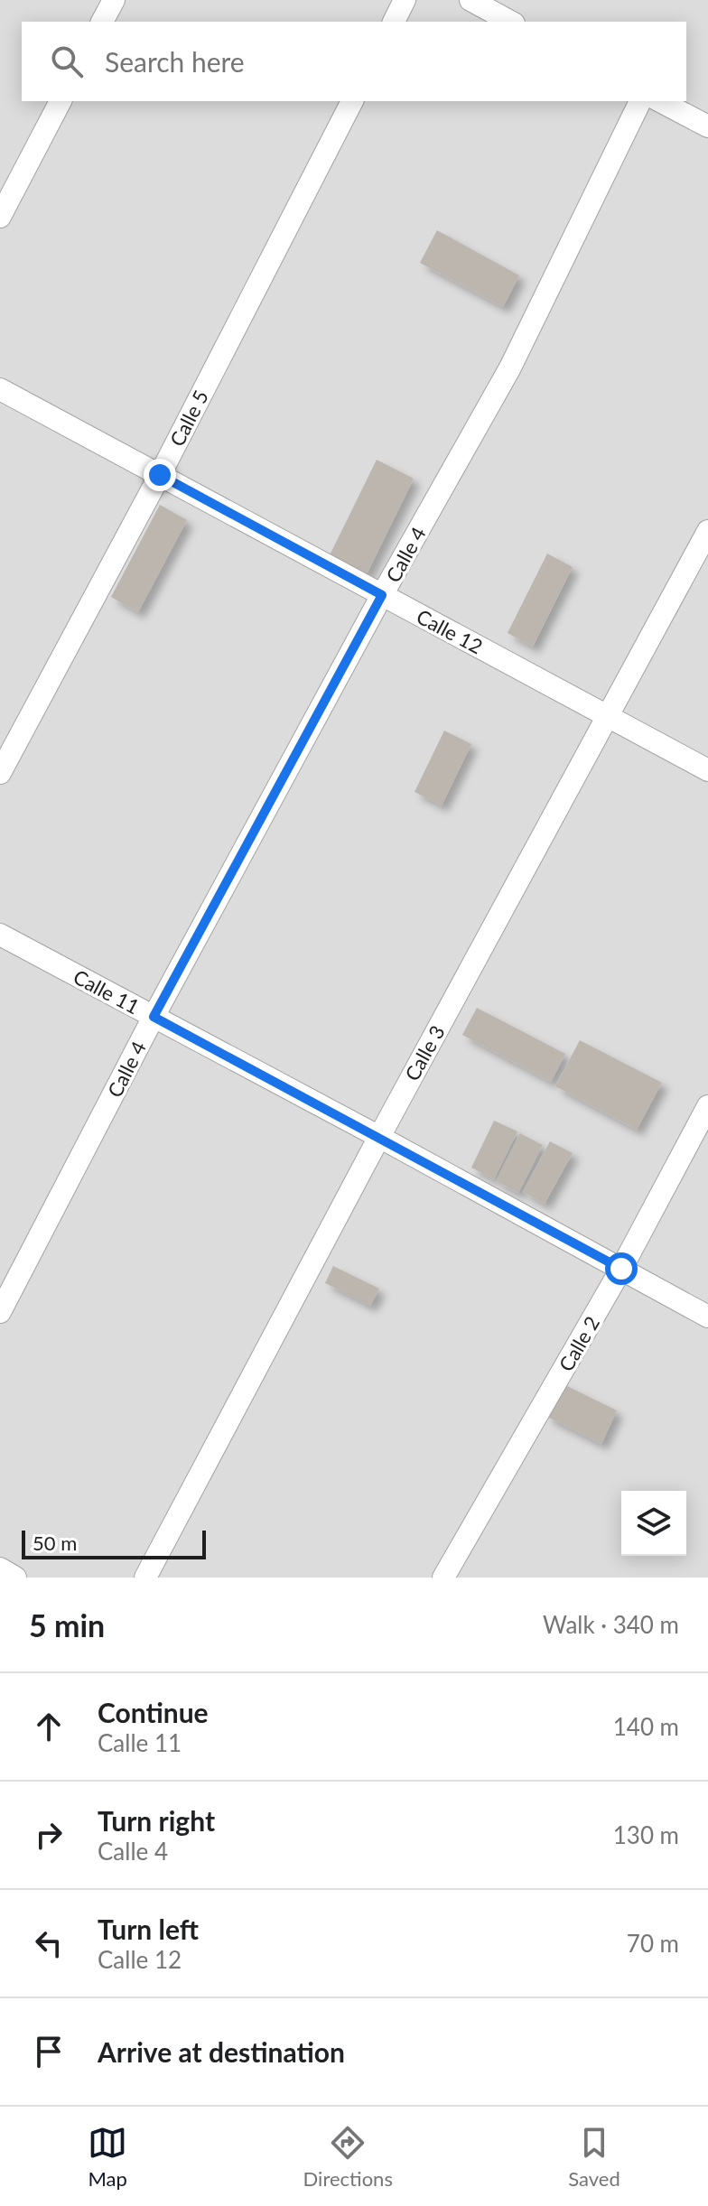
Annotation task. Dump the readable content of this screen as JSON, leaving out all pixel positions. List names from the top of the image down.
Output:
{
  "streets": {
    "street": [
      "Calle 5",
      "Calle 4",
      "Calle 12",
      "Calle 11",
      "Calle 3",
      "Calle 2"
    ]
  },
  "crossings": [
    ["Calle 5", "Calle 12"],
    ["Calle 4", "Calle 12"],
    ["Calle 4", "Calle 11"],
    ["Calle 12", "Calle 3"],
    ["Calle 11", "Calle 3"],
    ["Calle 11", "Calle 2"]
  ],
  "scale_bar": "50 m",
  "page": {
    "search": "Search here",
    "scale": "50 m",
    "heading": ["5 min", "Walk · 340 m"],
    "list": [
      ["Continue", "Calle 11", "140 m"],
      ["Turn right", "Calle 4", "130 m"],
      ["Turn left", "Calle 12", "70 m"],
      "Arrive at destination"
    ],
    "nav": ["Map", "Directions", "Saved"]
  }
}
